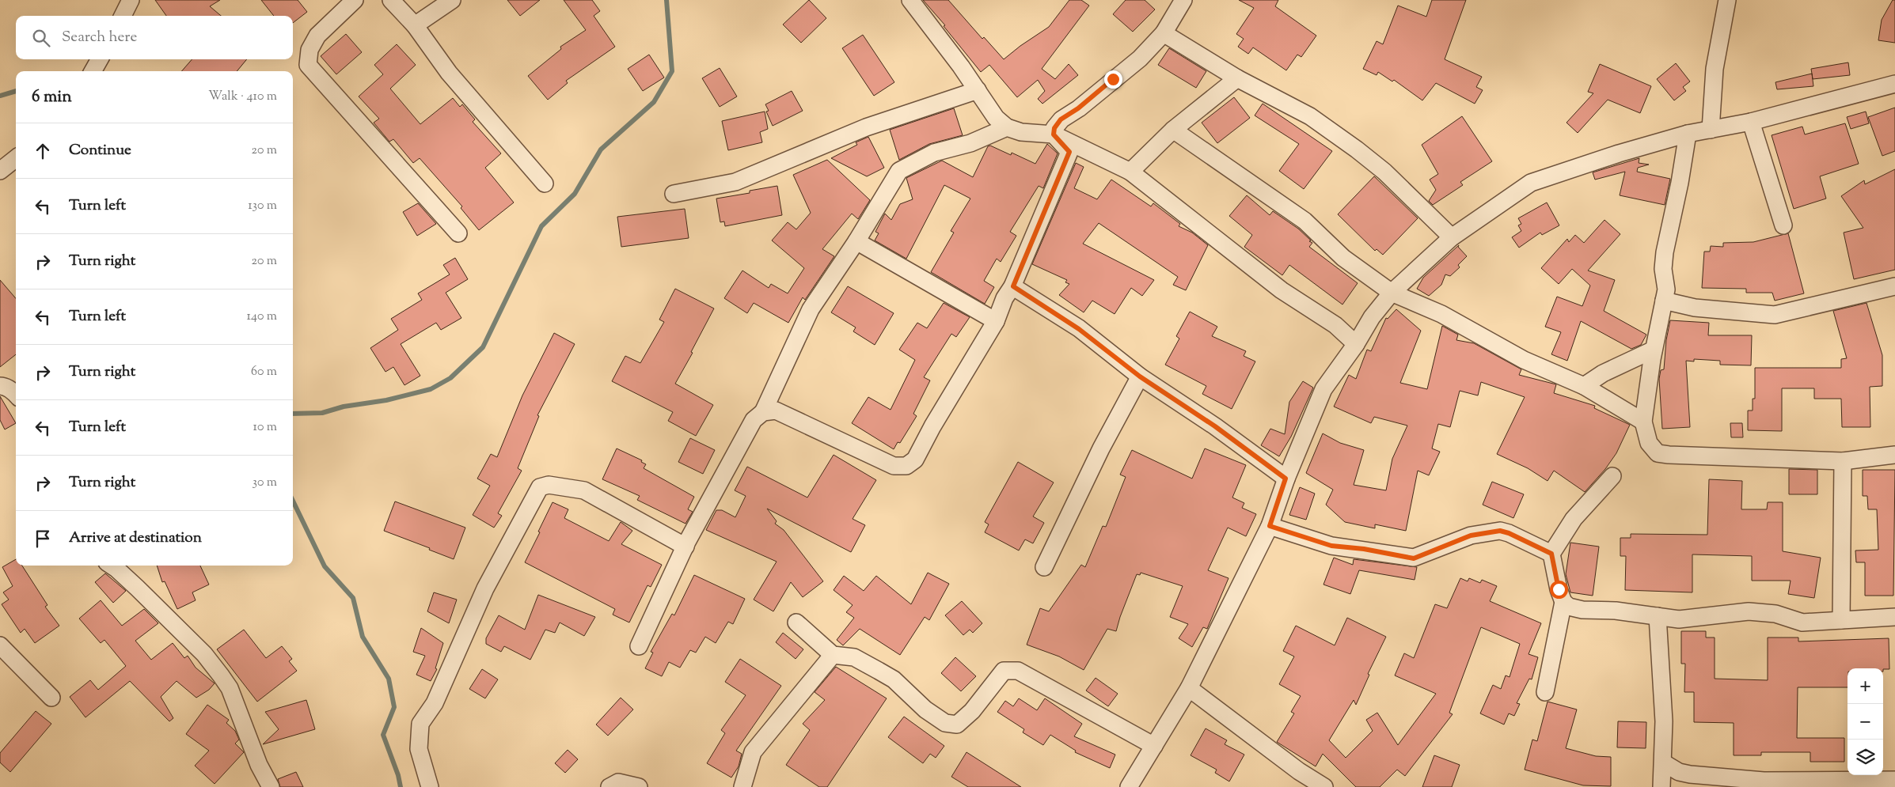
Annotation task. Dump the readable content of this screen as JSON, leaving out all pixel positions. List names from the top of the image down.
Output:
{
  "page": {
    "search": "Search here",
    "heading": ["6 min", "Walk · 410 m"],
    "list": [
      ["Continue", "20 m"],
      ["Turn left", "130 m"],
      ["Turn right", "20 m"],
      ["Turn left", "140 m"],
      ["Turn right", "60 m"],
      ["Turn left", "10 m"],
      ["Turn right", "30 m"],
      "Arrive at destination"
    ],
    "map_buttons": ["+", "−"]
  }
}
